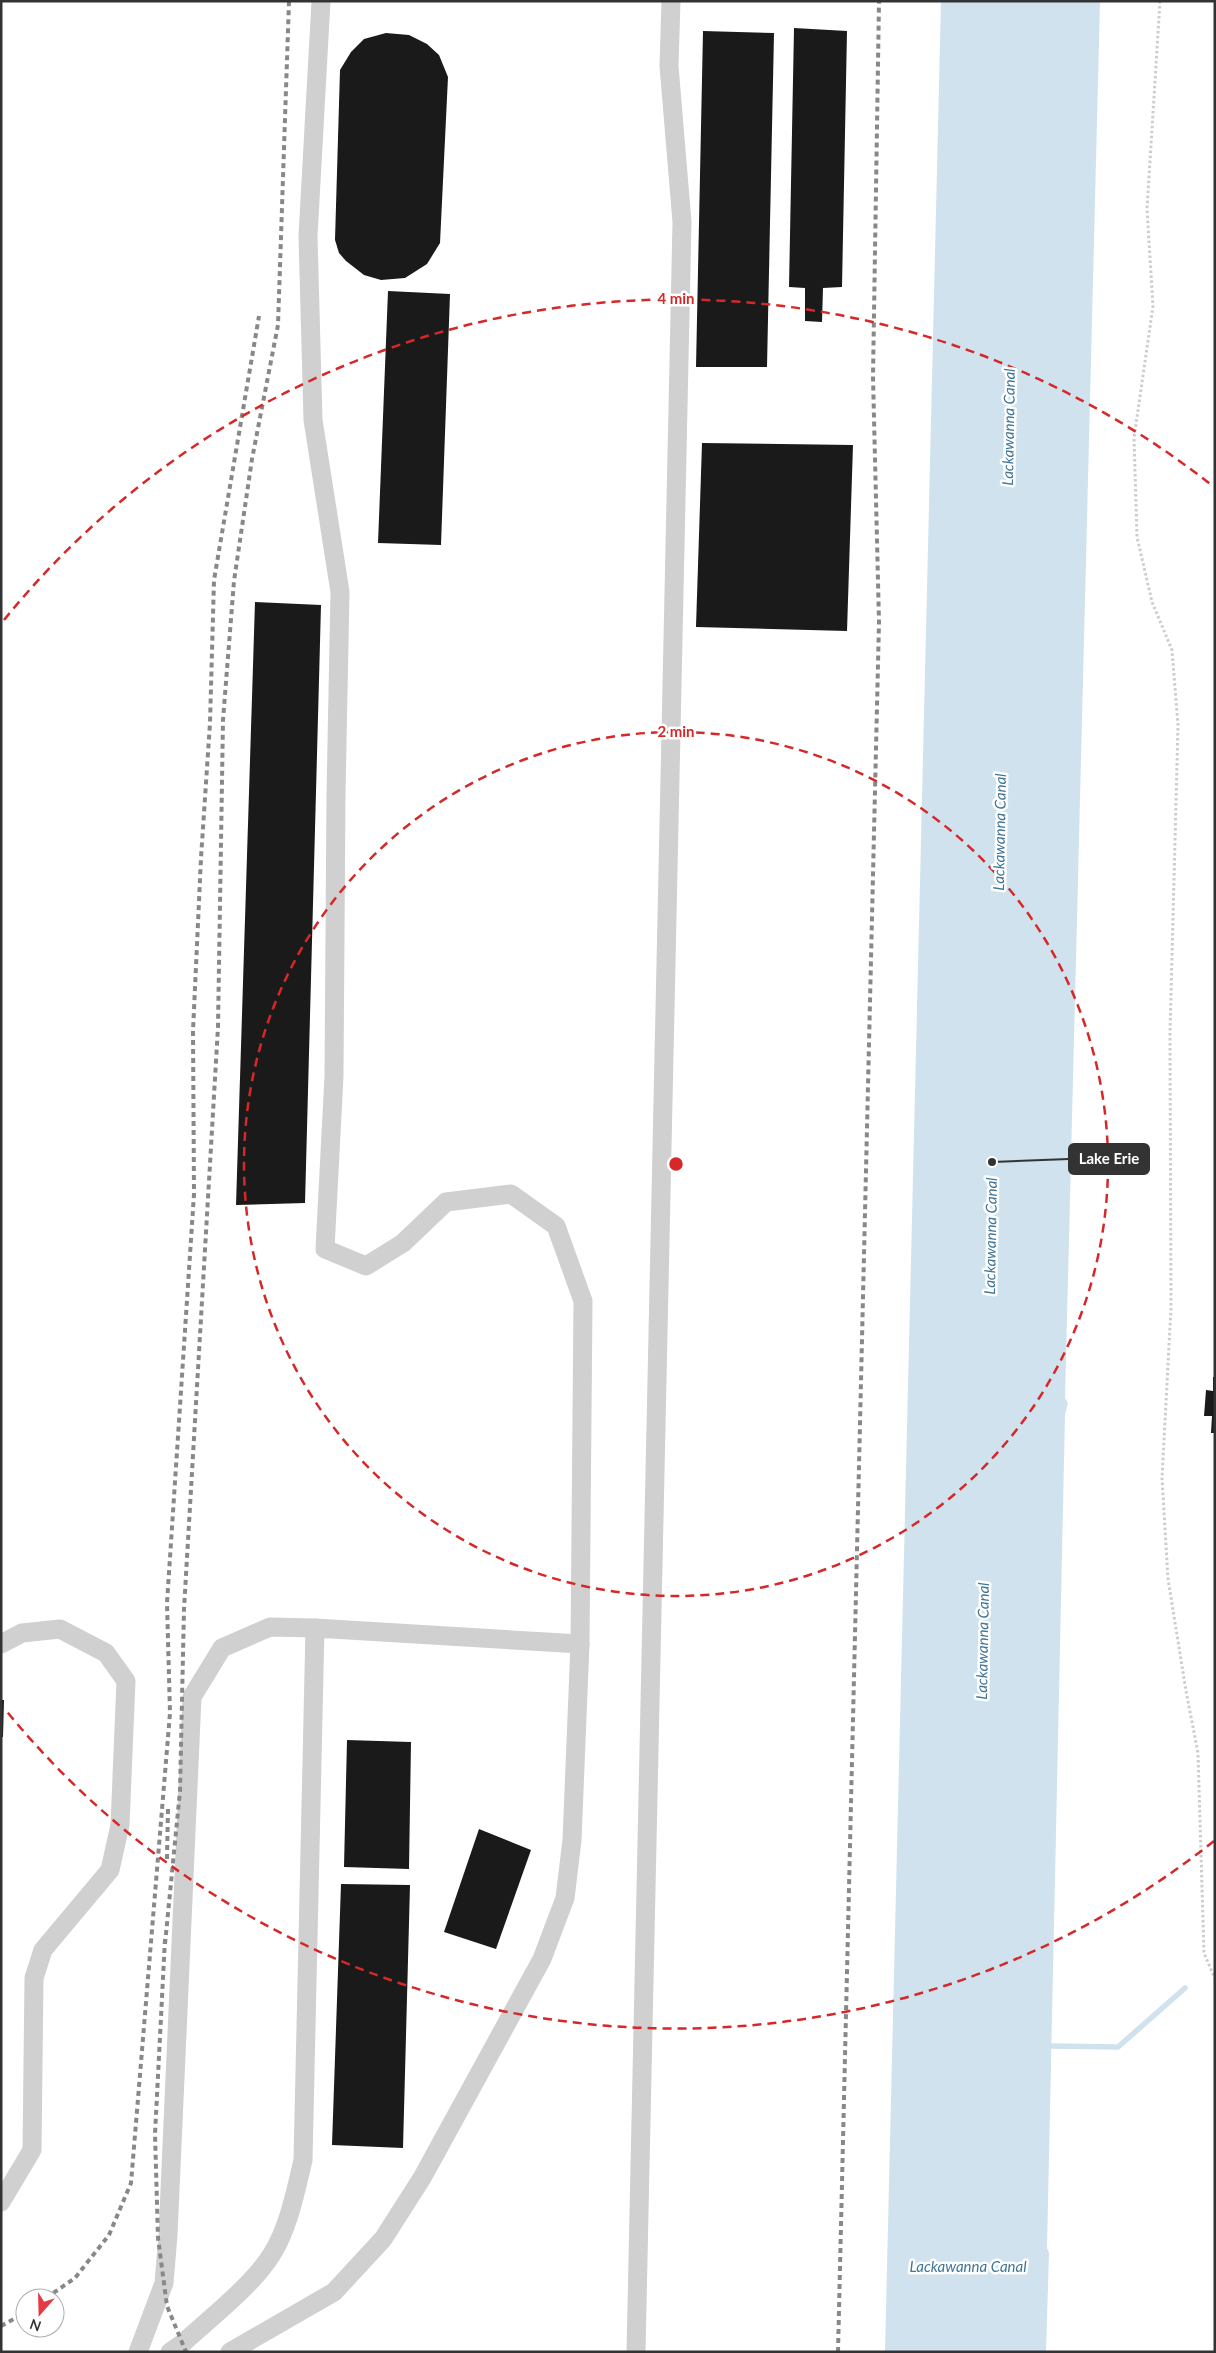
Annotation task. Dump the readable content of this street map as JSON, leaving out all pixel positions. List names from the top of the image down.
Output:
{
  "water": ["Lackawanna Canal"],
  "places": ["Lake Erie"],
  "north": "bottom",
  "rings": ["4 min", "2 min"]
}
